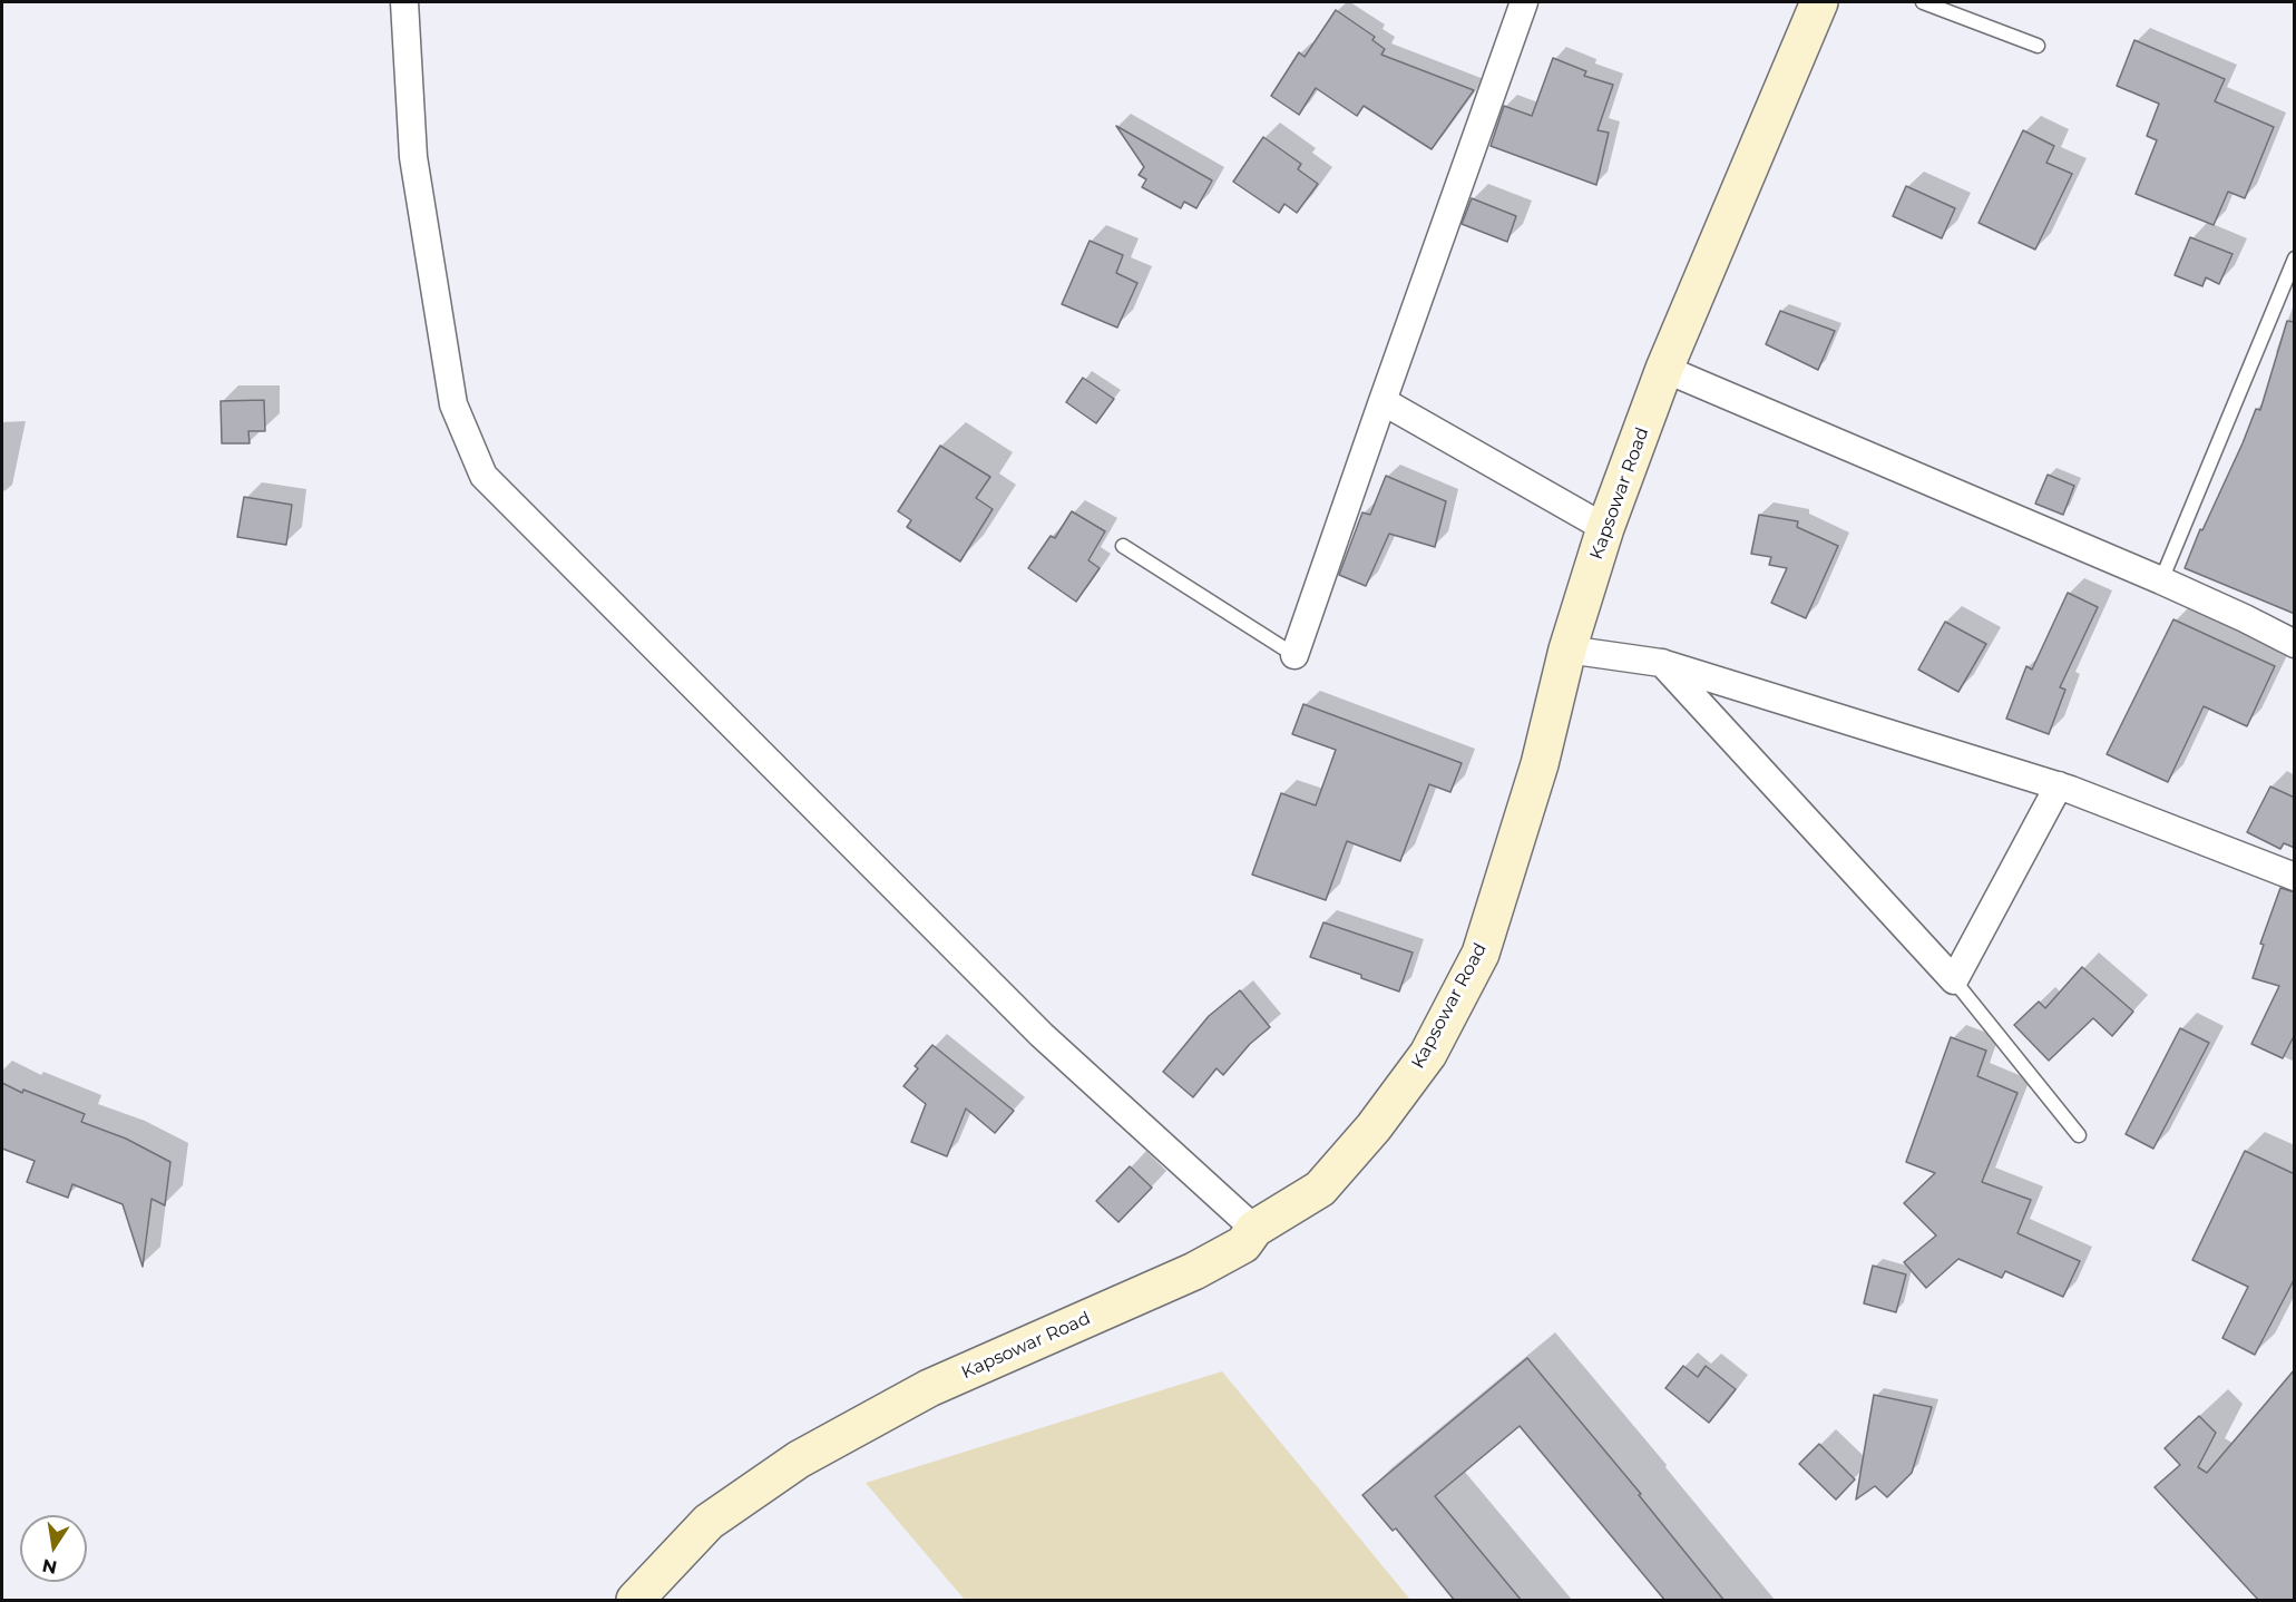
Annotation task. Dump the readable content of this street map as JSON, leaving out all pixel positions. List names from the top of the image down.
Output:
{
  "streets": {
    "main road": ["Kapsowar Road"]
  },
  "north": "bottom"
}
